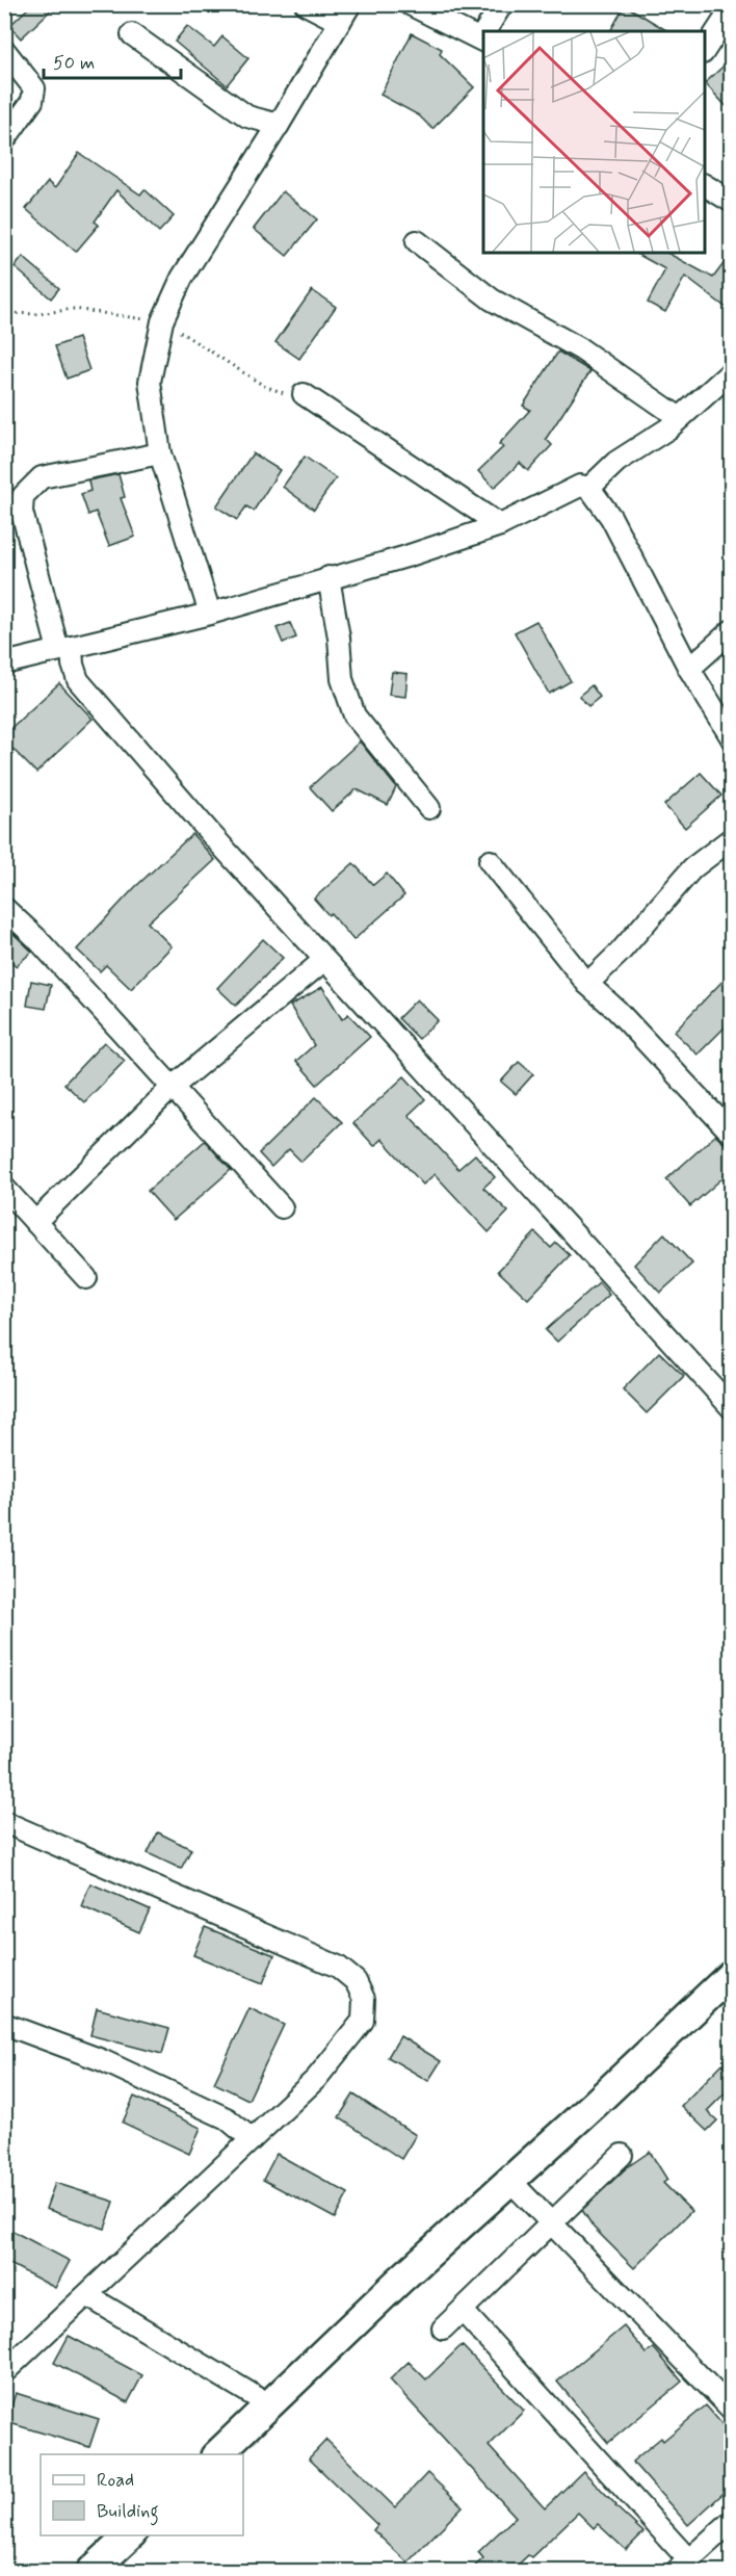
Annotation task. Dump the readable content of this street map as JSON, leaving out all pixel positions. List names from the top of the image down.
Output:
{
  "legend": ["Road", "Building"],
  "scale_bar": "50 m"
}
